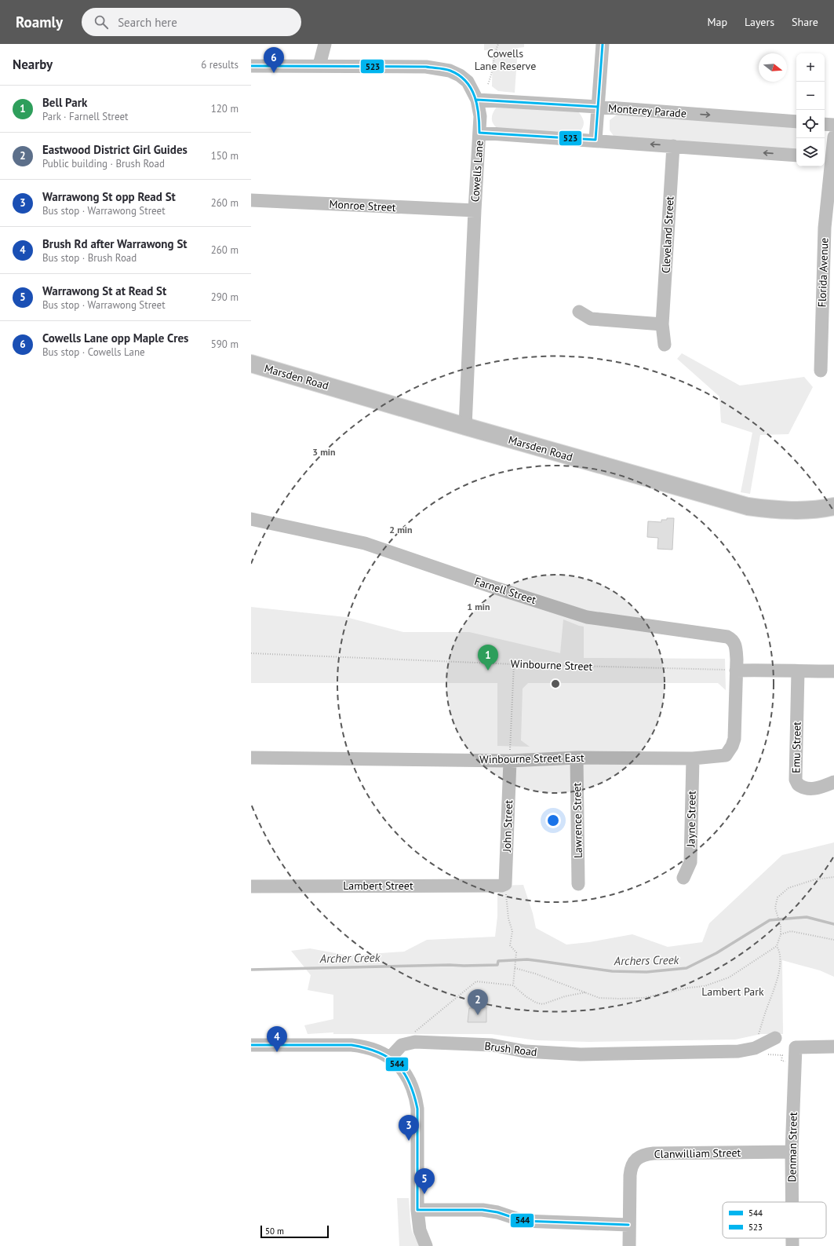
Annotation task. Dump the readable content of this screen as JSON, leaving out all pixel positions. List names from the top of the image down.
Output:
{
  "streets": {
    "main road": ["Marsden Road"],
    "street": [
      "Monterey Parade",
      "Cowells Lane",
      "Monroe Street",
      "Cleveland Street",
      "Florida Avenue",
      "Farnell Street",
      "Emu Street",
      "Winbourne Street East",
      "Jayne Street",
      "Lawrence Street",
      "John Street",
      "Lambert Street",
      "Brush Road",
      "Denman Street",
      "Clanwilliam Street"
    ],
    "path": ["Winbourne Street"]
  },
  "crossings": [
    ["Monterey Parade", "Cowells Lane"],
    ["Cowells Lane", "Monroe Street"],
    ["Cowells Lane", "Marsden Road"],
    ["Farnell Street", "Winbourne Street"],
    ["Farnell Street", "Winbourne Street East"],
    ["Winbourne Street", "Winbourne Street East"],
    ["Winbourne Street East", "Jayne Street"],
    ["Winbourne Street East", "Lawrence Street"],
    ["Winbourne Street East", "John Street"],
    ["John Street", "Lambert Street"],
    ["Denman Street", "Clanwilliam Street"]
  ],
  "water": ["Archer Creek", "Archers Creek"],
  "parks": ["Cowells Lane Reserve", "Lambert Park"],
  "lines": ["transit line 523", "transit line 544"],
  "legend": ["544", "523"],
  "scale_bar": "50 m",
  "north": "right",
  "page": {
    "header": "Roamly",
    "search": "Search here",
    "nav": ["Map", "Layers", "Share"],
    "heading": ["Nearby", "6 results"],
    "pins": [
      "6",
      "1",
      "2",
      "4",
      "3",
      "5"
    ],
    "map_buttons": ["+", "−"],
    "list": [
      {
        "mark": "1",
        "name": "Bell Park",
        "note": "Park · Farnell Street",
        "value": "120 m"
      },
      {
        "mark": "2",
        "name": "Eastwood District Girl Guides",
        "note": "Public building · Brush Road",
        "value": "150 m"
      },
      {
        "mark": "3",
        "name": "Warrawong St opp Read St",
        "note": "Bus stop · Warrawong Street",
        "value": "260 m"
      },
      {
        "mark": "4",
        "name": "Brush Rd after Warrawong St",
        "note": "Bus stop · Brush Road",
        "value": "260 m"
      },
      {
        "mark": "5",
        "name": "Warrawong St at Read St",
        "note": "Bus stop · Warrawong Street",
        "value": "290 m"
      },
      {
        "mark": "6",
        "name": "Cowells Lane opp Maple Cres",
        "note": "Bus stop · Cowells Lane",
        "value": "590 m"
      }
    ],
    "scale": "50 m"
  },
  "rings": ["3 min", "2 min", "1 min"]
}
